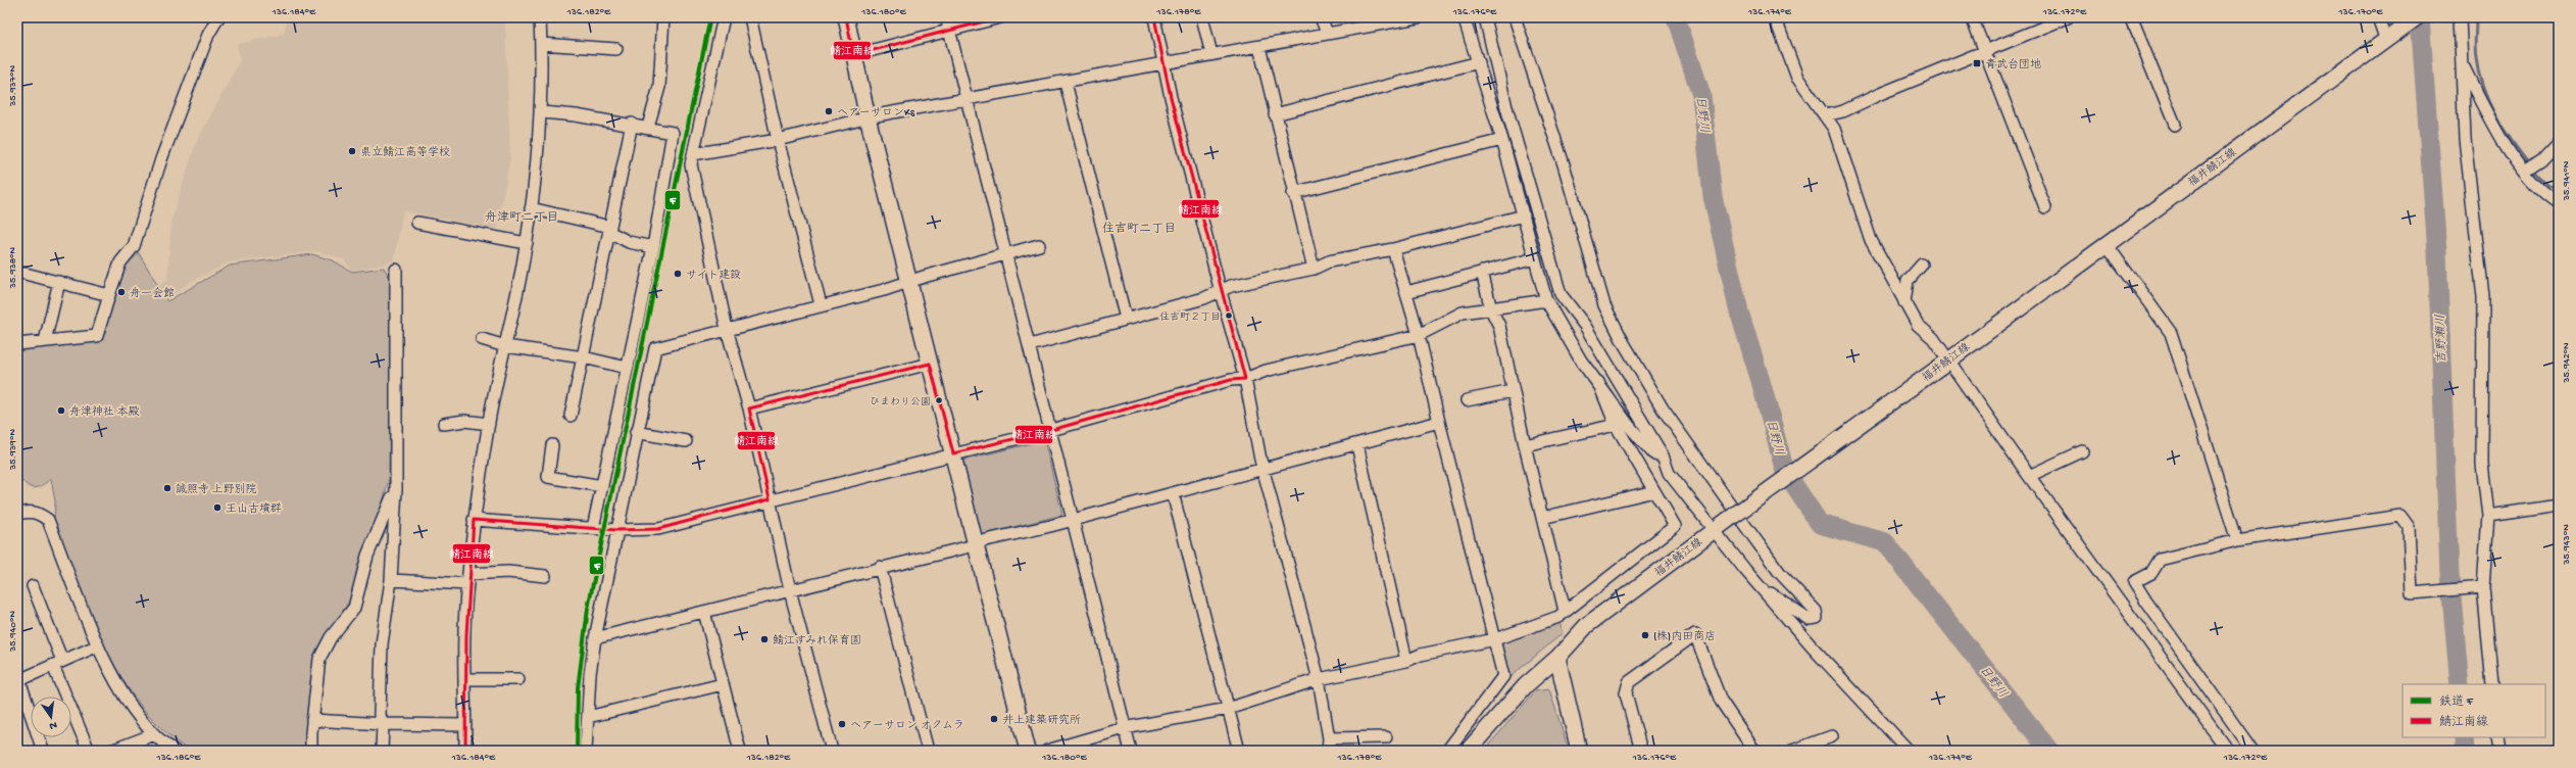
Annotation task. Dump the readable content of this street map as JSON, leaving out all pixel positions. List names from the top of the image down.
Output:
{
  "streets": {
    "main road": ["福井鯖江線"]
  },
  "districts": ["舟津町二丁目", "住吉町二丁目"],
  "water": ["日野川", "吉野瀬川"],
  "places": {
    "transit": ["青武台団地"],
    "other": [
      "ヘアーサロンKs",
      "県立鯖江高等学校",
      "サイト建設",
      "舟一会館",
      "住吉町２丁目",
      "ひまわり公園",
      "舟津神社 本殿",
      "誠照寺 上野別院",
      "王山古墳群",
      "(株)内田商店",
      "鯖江すみれ保育園",
      "井上建築研究所",
      "ヘアーサロン オクムラ"
    ]
  },
  "lines": ["rail line F", "transit line 鯖江南線"],
  "legend": ["鉄道 F", "鯖江南線"],
  "north": "bottom",
  "coordinates": [
    "136.184°E",
    "136.182°E",
    "136.180°E",
    "136.178°E",
    "136.176°E",
    "136.174°E",
    "136.172°E",
    "136.170°E",
    "35.937°N",
    "35.941°N",
    "35.938°N",
    "35.942°N",
    "35.939°N",
    "35.943°N",
    "35.940°N",
    "136.186°E"
  ]
}
